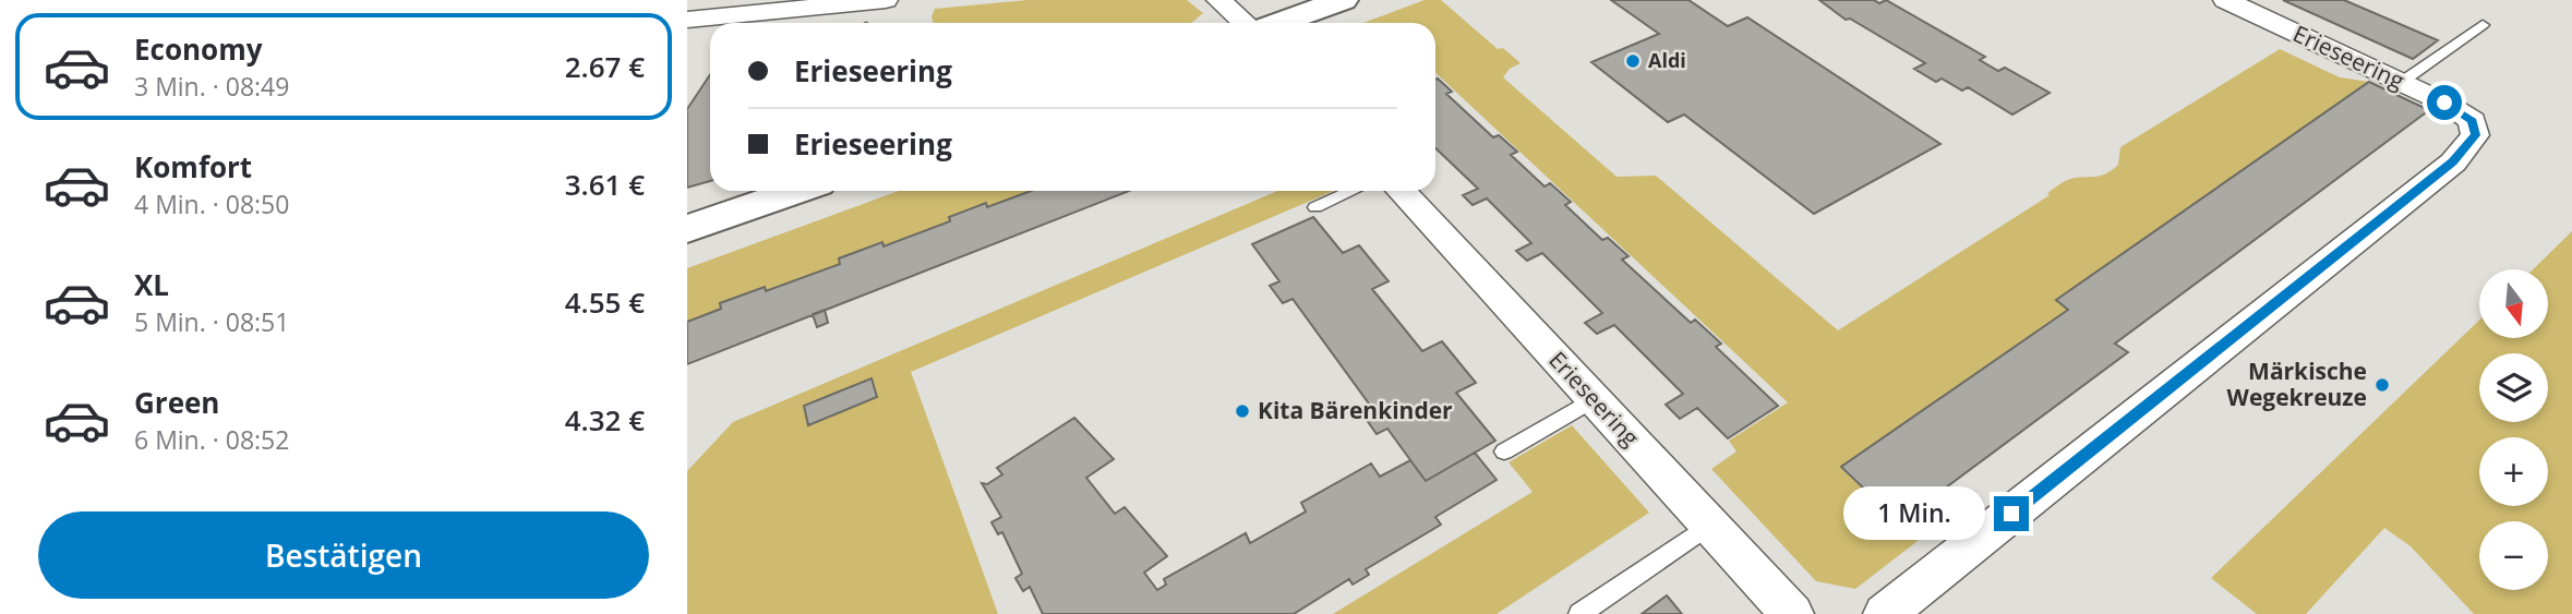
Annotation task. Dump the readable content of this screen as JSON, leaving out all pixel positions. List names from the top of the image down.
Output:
{
  "streets": {
    "street": ["Erieseering"]
  },
  "places": ["Aldi", "Märkische Wegekreuze", "Kita Bärenkinder"],
  "north": "bottom",
  "page": {
    "list": [
      {
        "name": "Economy",
        "note": "3 Min. · 08:49",
        "value": "2.67 €"
      },
      {
        "name": "Komfort",
        "note": "4 Min. · 08:50",
        "value": "3.61 €"
      },
      {
        "name": "XL",
        "note": "5 Min. · 08:51",
        "value": "4.55 €"
      },
      {
        "name": "Green",
        "note": "6 Min. · 08:52",
        "value": "4.32 €"
      }
    ],
    "banner": ["Erieseering", "Erieseering"],
    "map_buttons": ["+", "−"],
    "bubble": "1 Min.",
    "buttons": "Bestätigen"
  }
}
